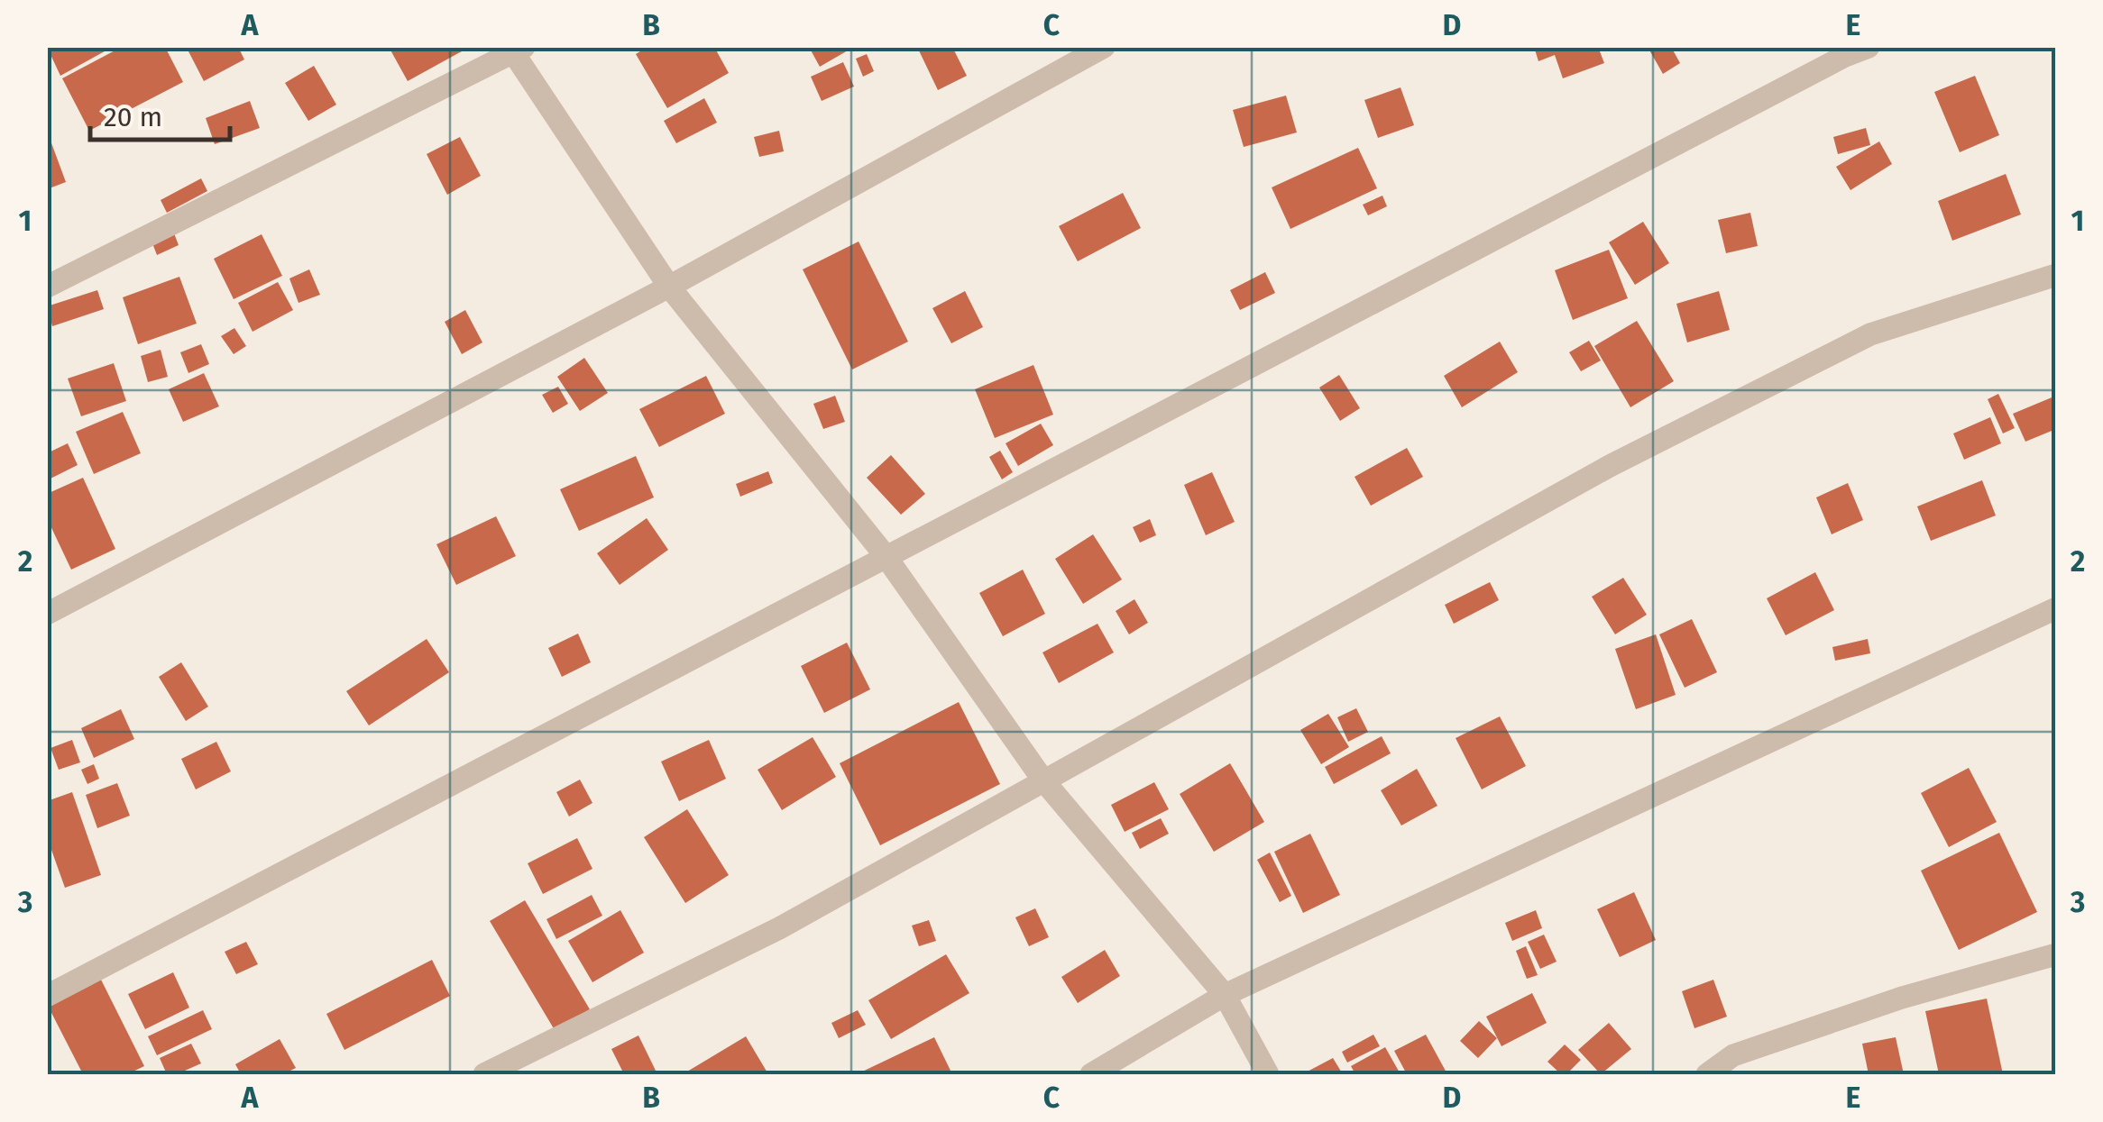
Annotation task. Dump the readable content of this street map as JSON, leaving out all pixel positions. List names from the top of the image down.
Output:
{
  "scale_bar": "20 m",
  "grid": {
    "columns": [
      "A",
      "B",
      "C",
      "D",
      "E"
    ],
    "rows": ["1", "2", "3"]
  }
}
